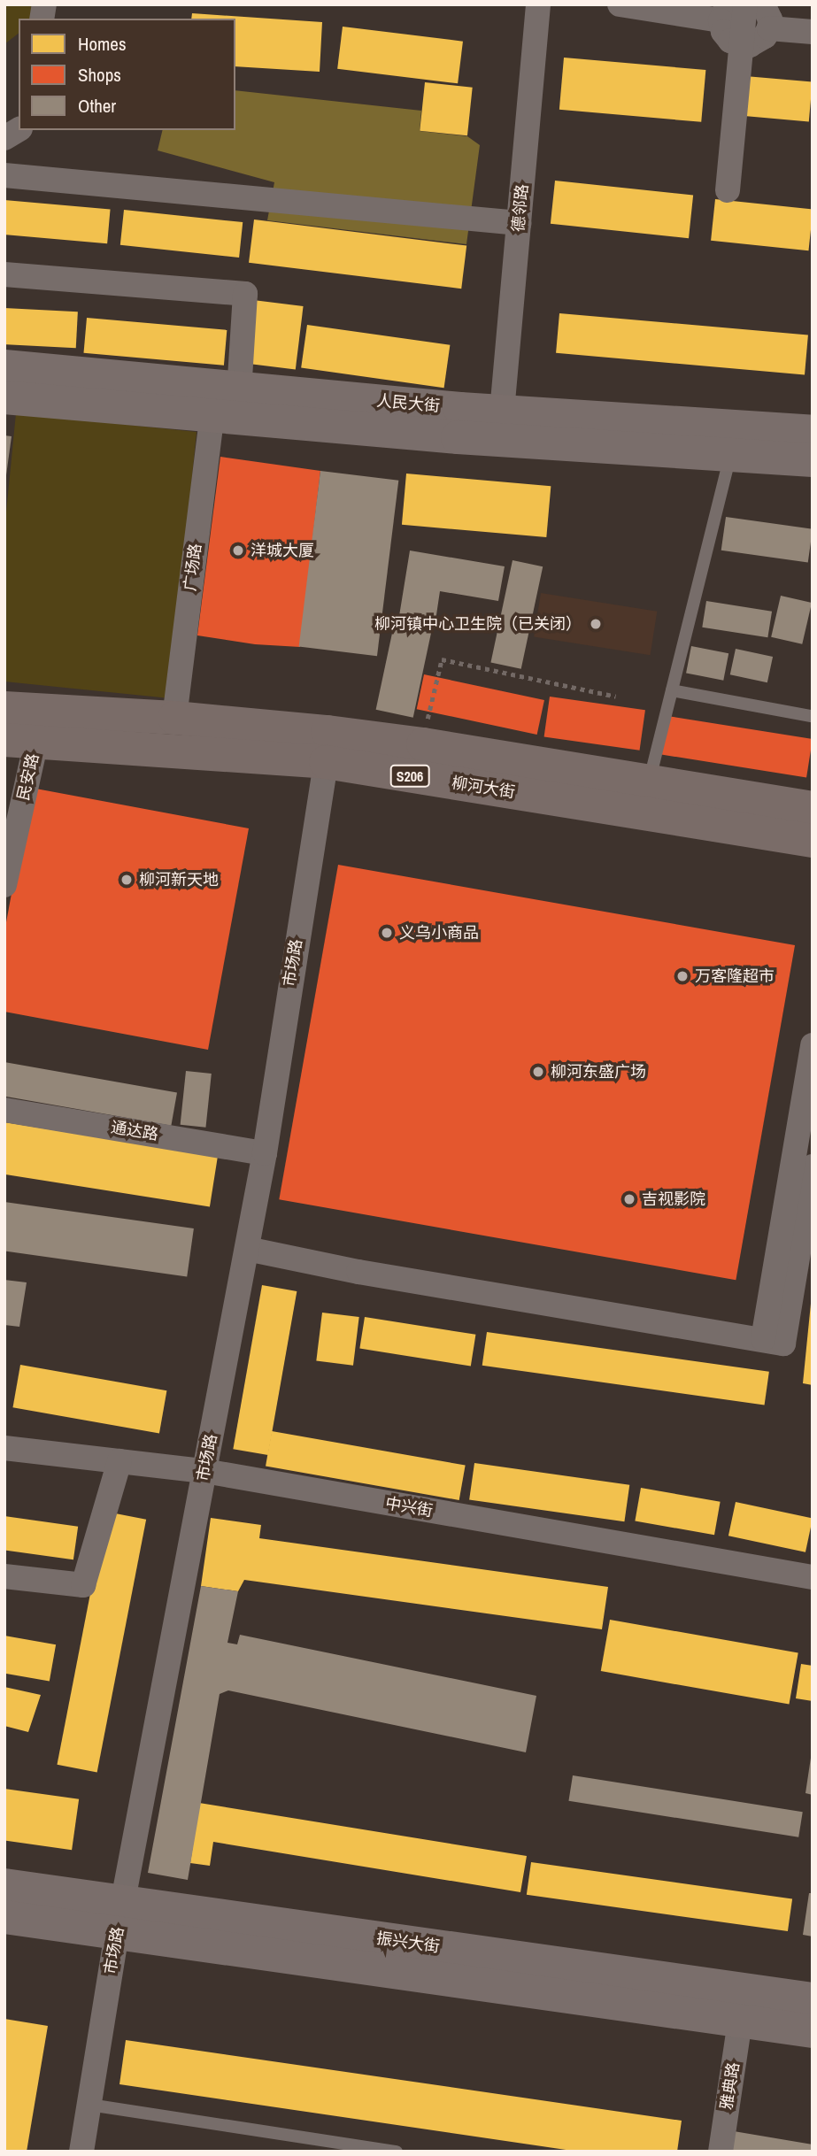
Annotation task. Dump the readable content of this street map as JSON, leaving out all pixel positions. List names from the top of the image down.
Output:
{
  "streets": {
    "main road": ["S206", "柳河大街"],
    "street": [
      "德邻路",
      "人民大街",
      "广场路",
      "民安路",
      "市场路",
      "通达路",
      "中兴街",
      "振兴大街",
      "雅典路"
    ]
  },
  "crossings": [
    ["德邻路", "人民大街"],
    ["人民大街", "广场路"],
    ["广场路", "S206"],
    ["民安路", "柳河大街"],
    ["柳河大街", "市场路"],
    ["市场路", "通达路"],
    ["市场路", "中兴街"],
    ["市场路", "振兴大街"],
    ["振兴大街", "雅典路"]
  ],
  "places": [
    "洋城大厦",
    "柳河镇中心卫生院（已关闭）",
    "柳河新天地",
    "义乌小商品",
    "万客隆超市",
    "柳河东盛广场",
    "吉视影院"
  ],
  "legend": ["Homes", "Shops", "Other"]
}
